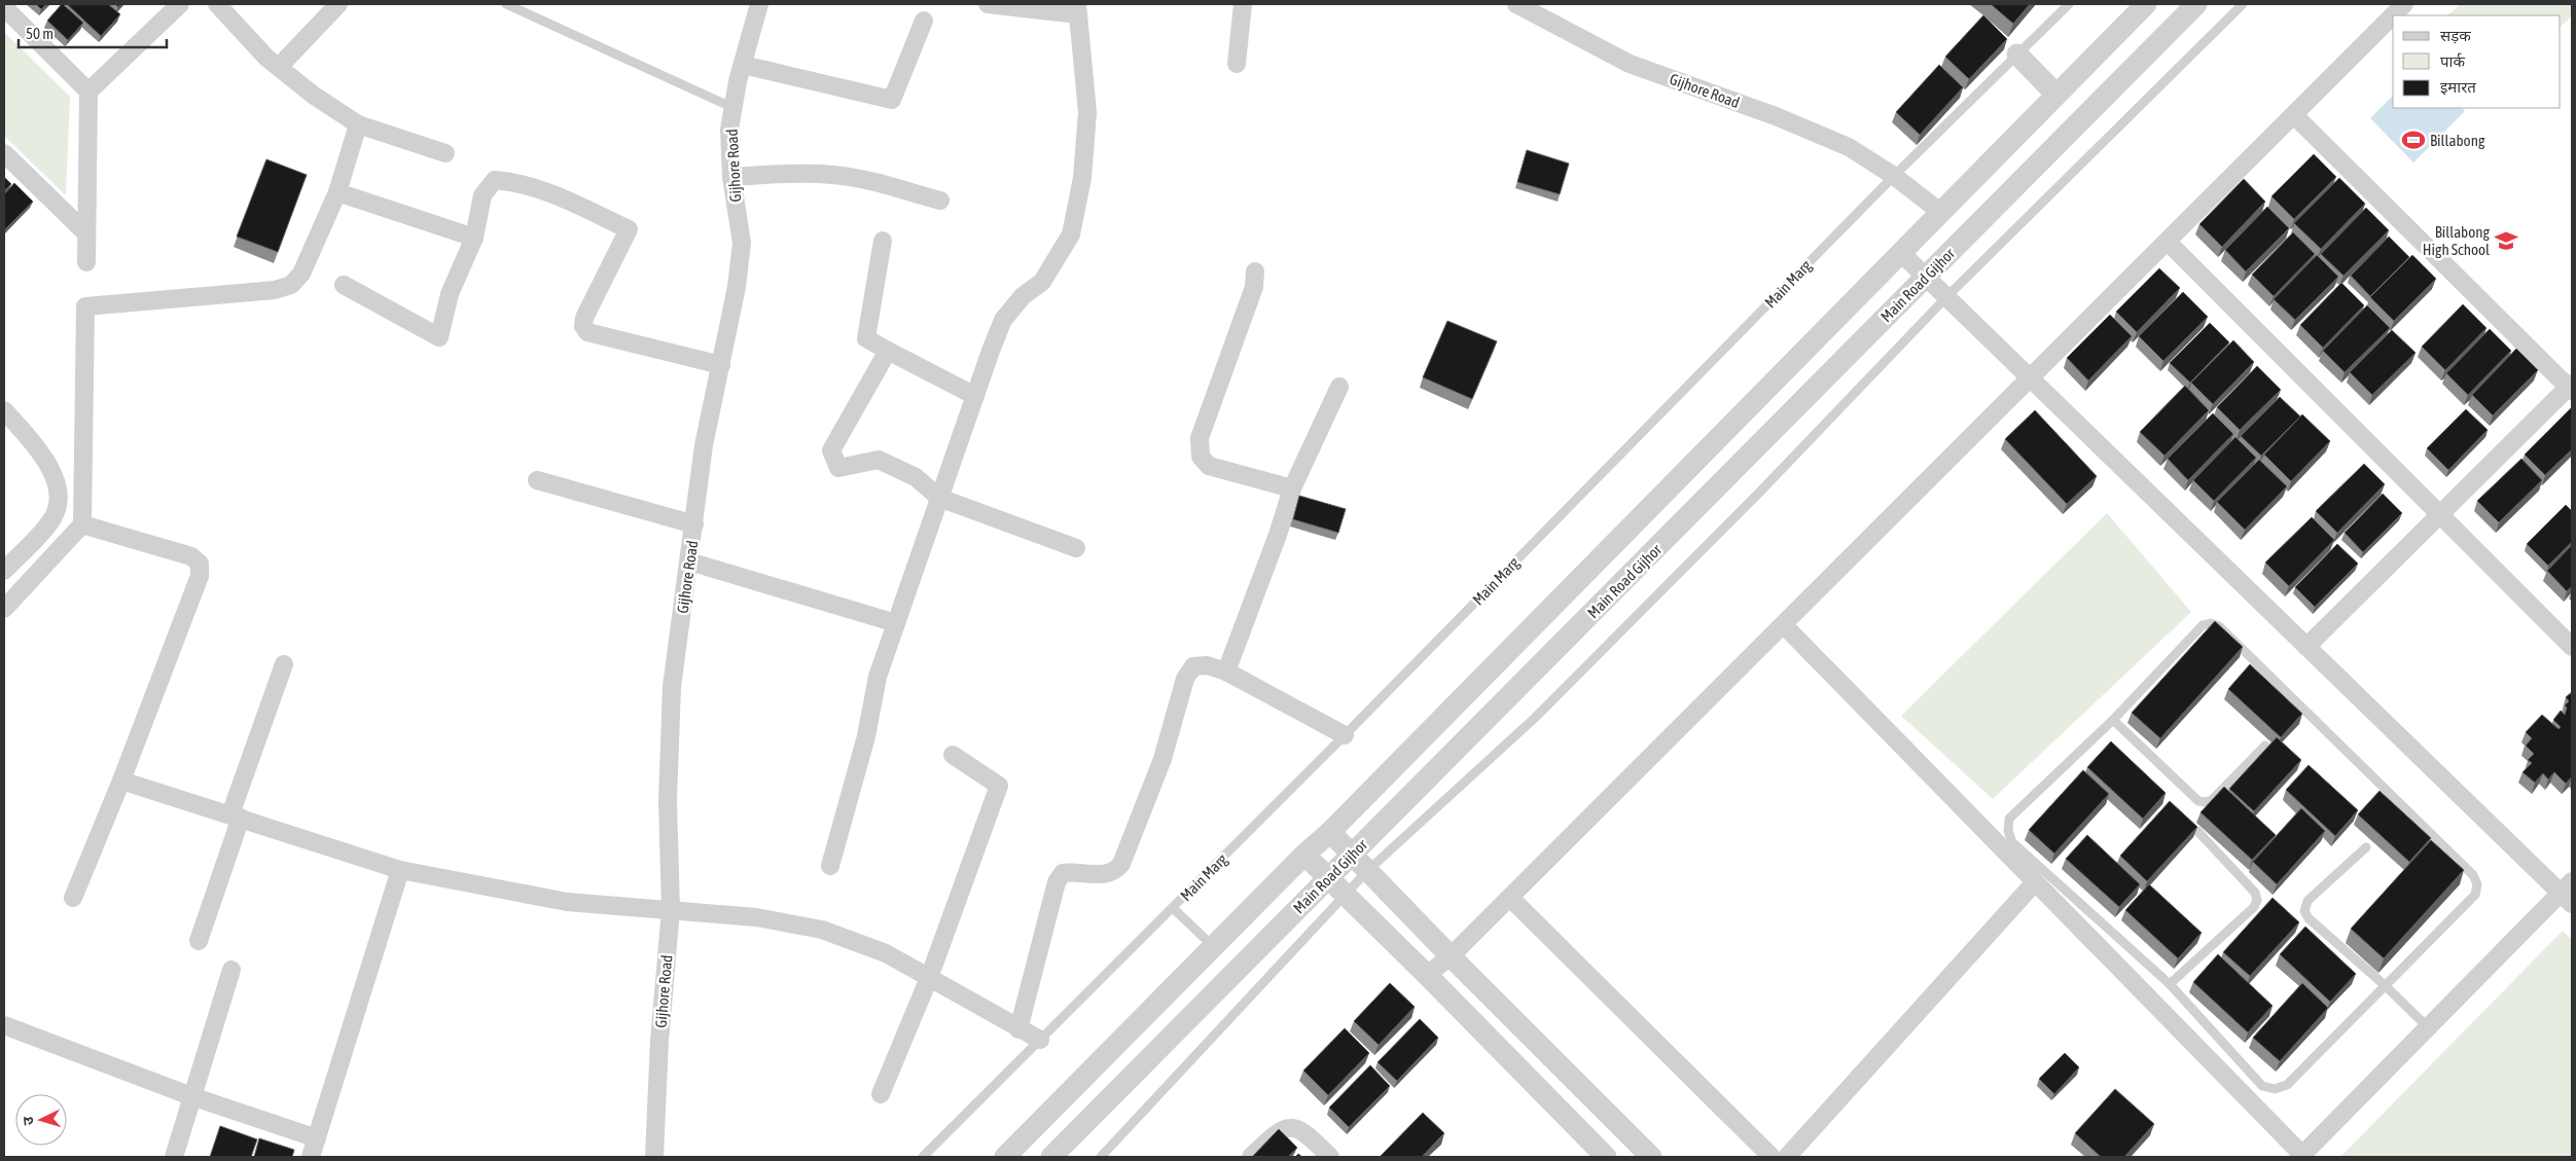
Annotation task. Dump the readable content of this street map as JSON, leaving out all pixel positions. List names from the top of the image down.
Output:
{
  "streets": {
    "street": ["Gijhore Road", "Main Road Gijhor"],
    "lane": ["Main Marg"]
  },
  "crossings": [
    ["Gijhore Road", "Main Marg"],
    ["Gijhore Road", "Main Road Gijhor"]
  ],
  "places": {
    "sports": ["Billabong"],
    "school or university": ["Billabong High School"]
  },
  "legend": ["सड़क", "पार्क", "इमारत"],
  "scale_bar": "50 m",
  "north": "left"
}
